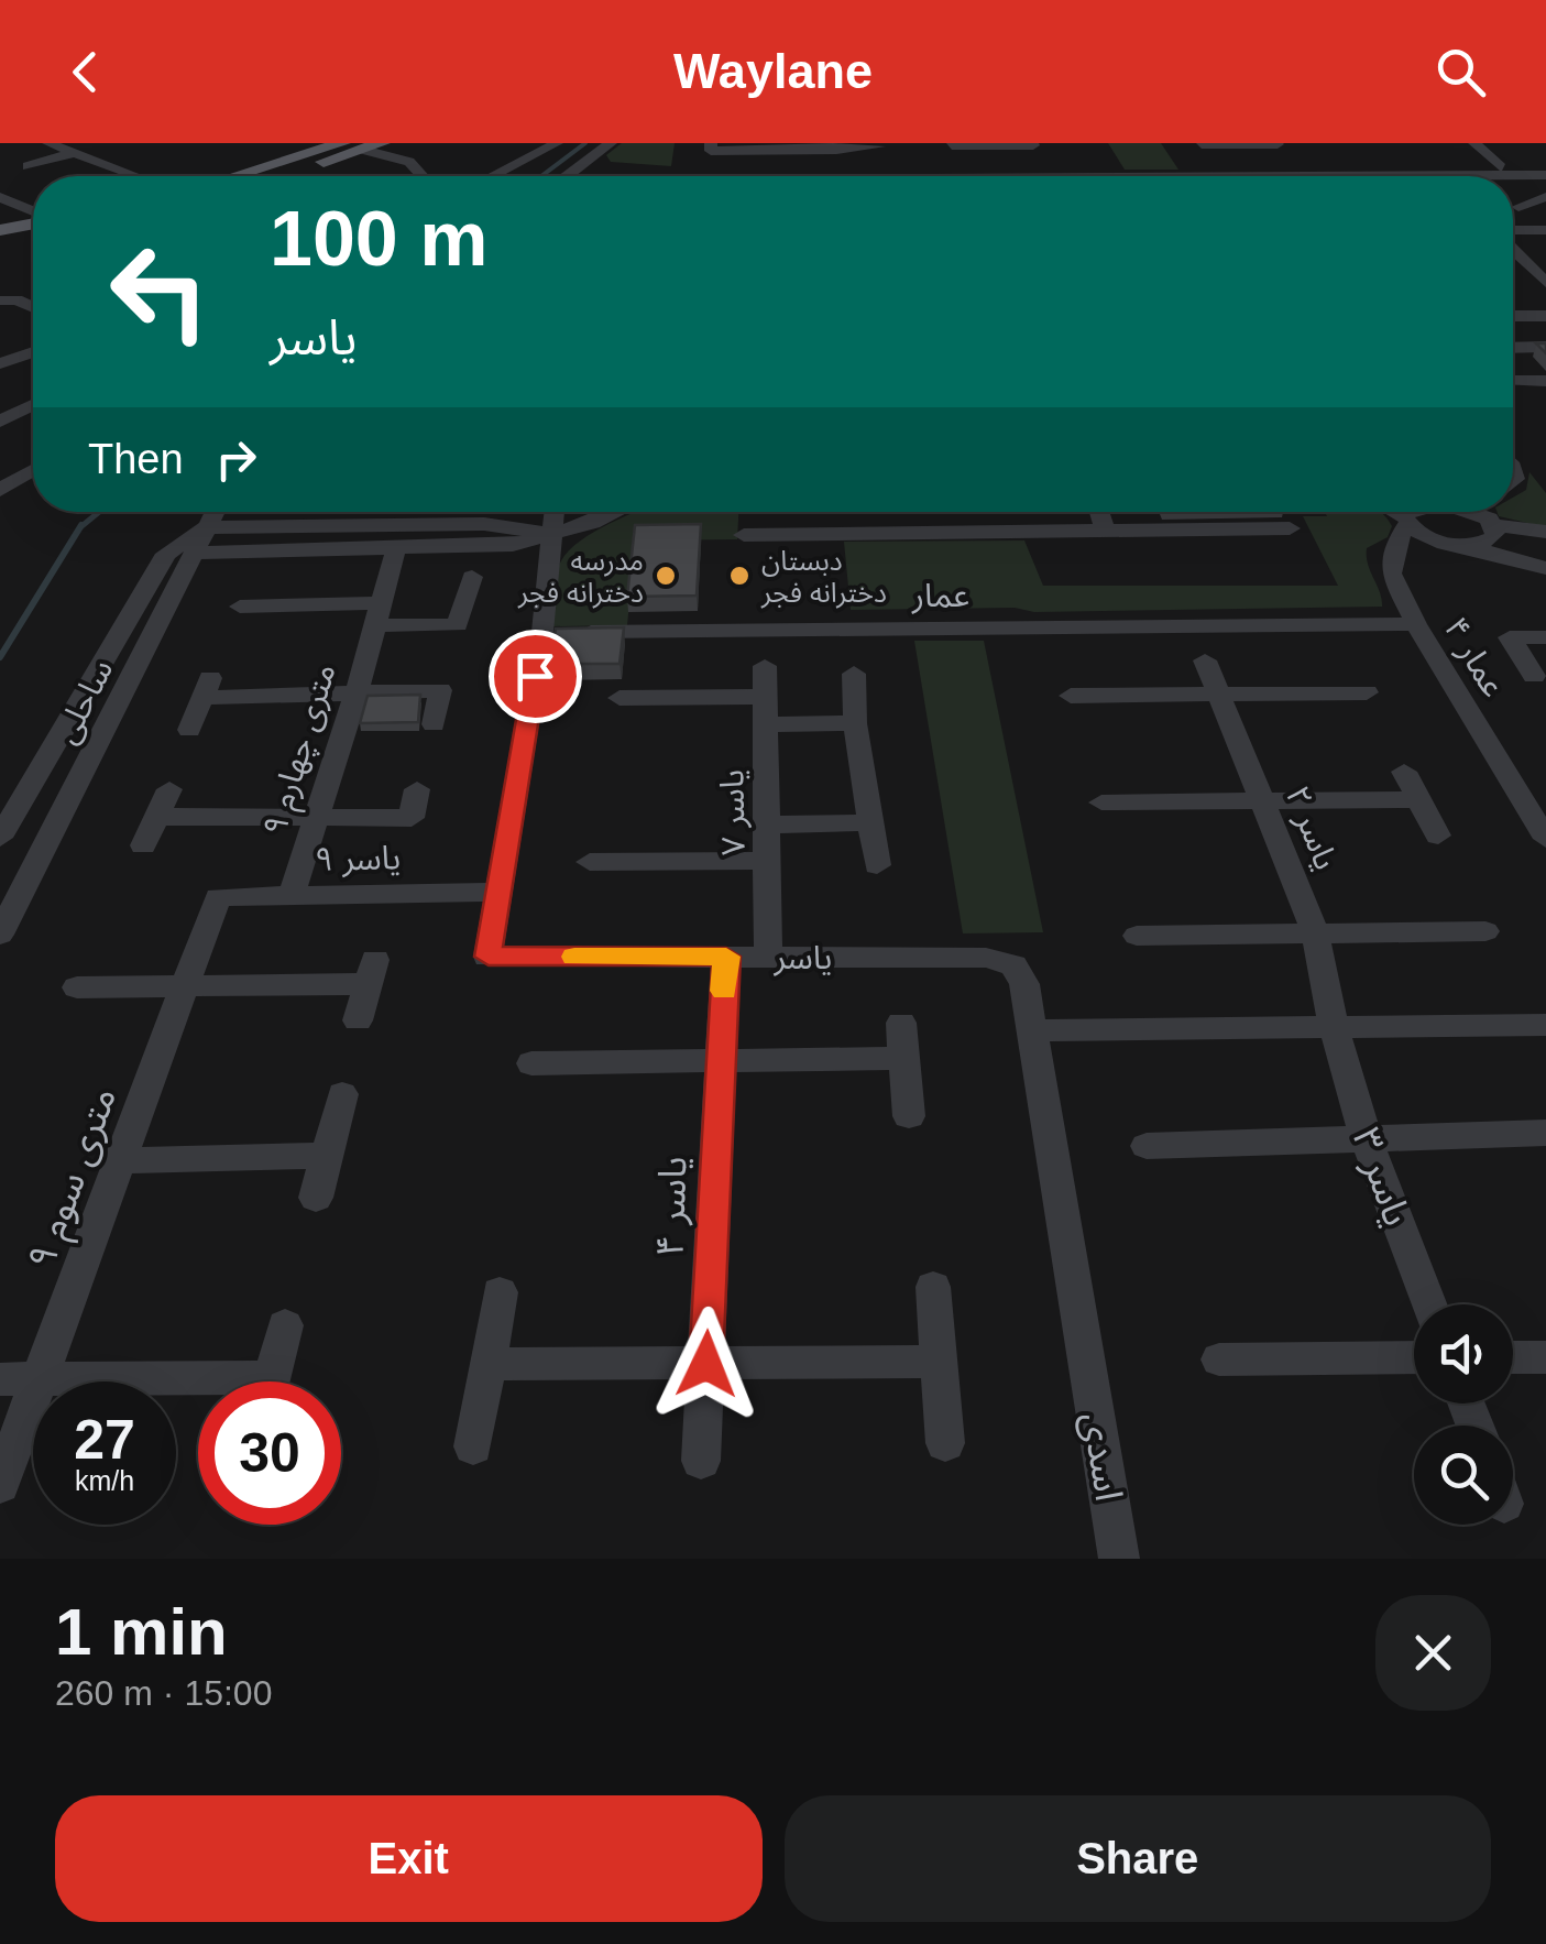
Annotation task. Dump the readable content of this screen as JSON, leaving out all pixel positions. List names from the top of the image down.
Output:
{
  "streets": {
    "street": [
      "عمار",
      "عمار ۴",
      "ساحلی",
      "۹ متری چهارم",
      "یاسر ۷",
      "یاسر ۲",
      "یاسر ۹",
      "یاسر",
      "یاسر ۳",
      "۹ متری سوم",
      "یاسر ۴",
      "اسدی"
    ]
  },
  "crossings": [
    ["عمار", "عمار ۴"],
    ["۹ متری چهارم", "یاسر ۹"],
    ["یاسر ۷", "یاسر"],
    ["یاسر ۲", "یاسر ۳"],
    ["یاسر ۹", "یاسر"],
    ["یاسر ۹", "۹ متری سوم"],
    ["یاسر", "یاسر ۴"],
    ["یاسر", "اسدی"]
  ],
  "places": ["مدرسه دخترانه فجر", "دبستان دخترانه فجر"],
  "page": {
    "header": "Waylane",
    "turn": ["100 m", "یاسر"],
    "then": "Then",
    "speed": "27 km/h",
    "limit": "30",
    "heading": ["1 min", "260 m · 15:00"],
    "buttons": ["Exit", "Share"]
  }
}
